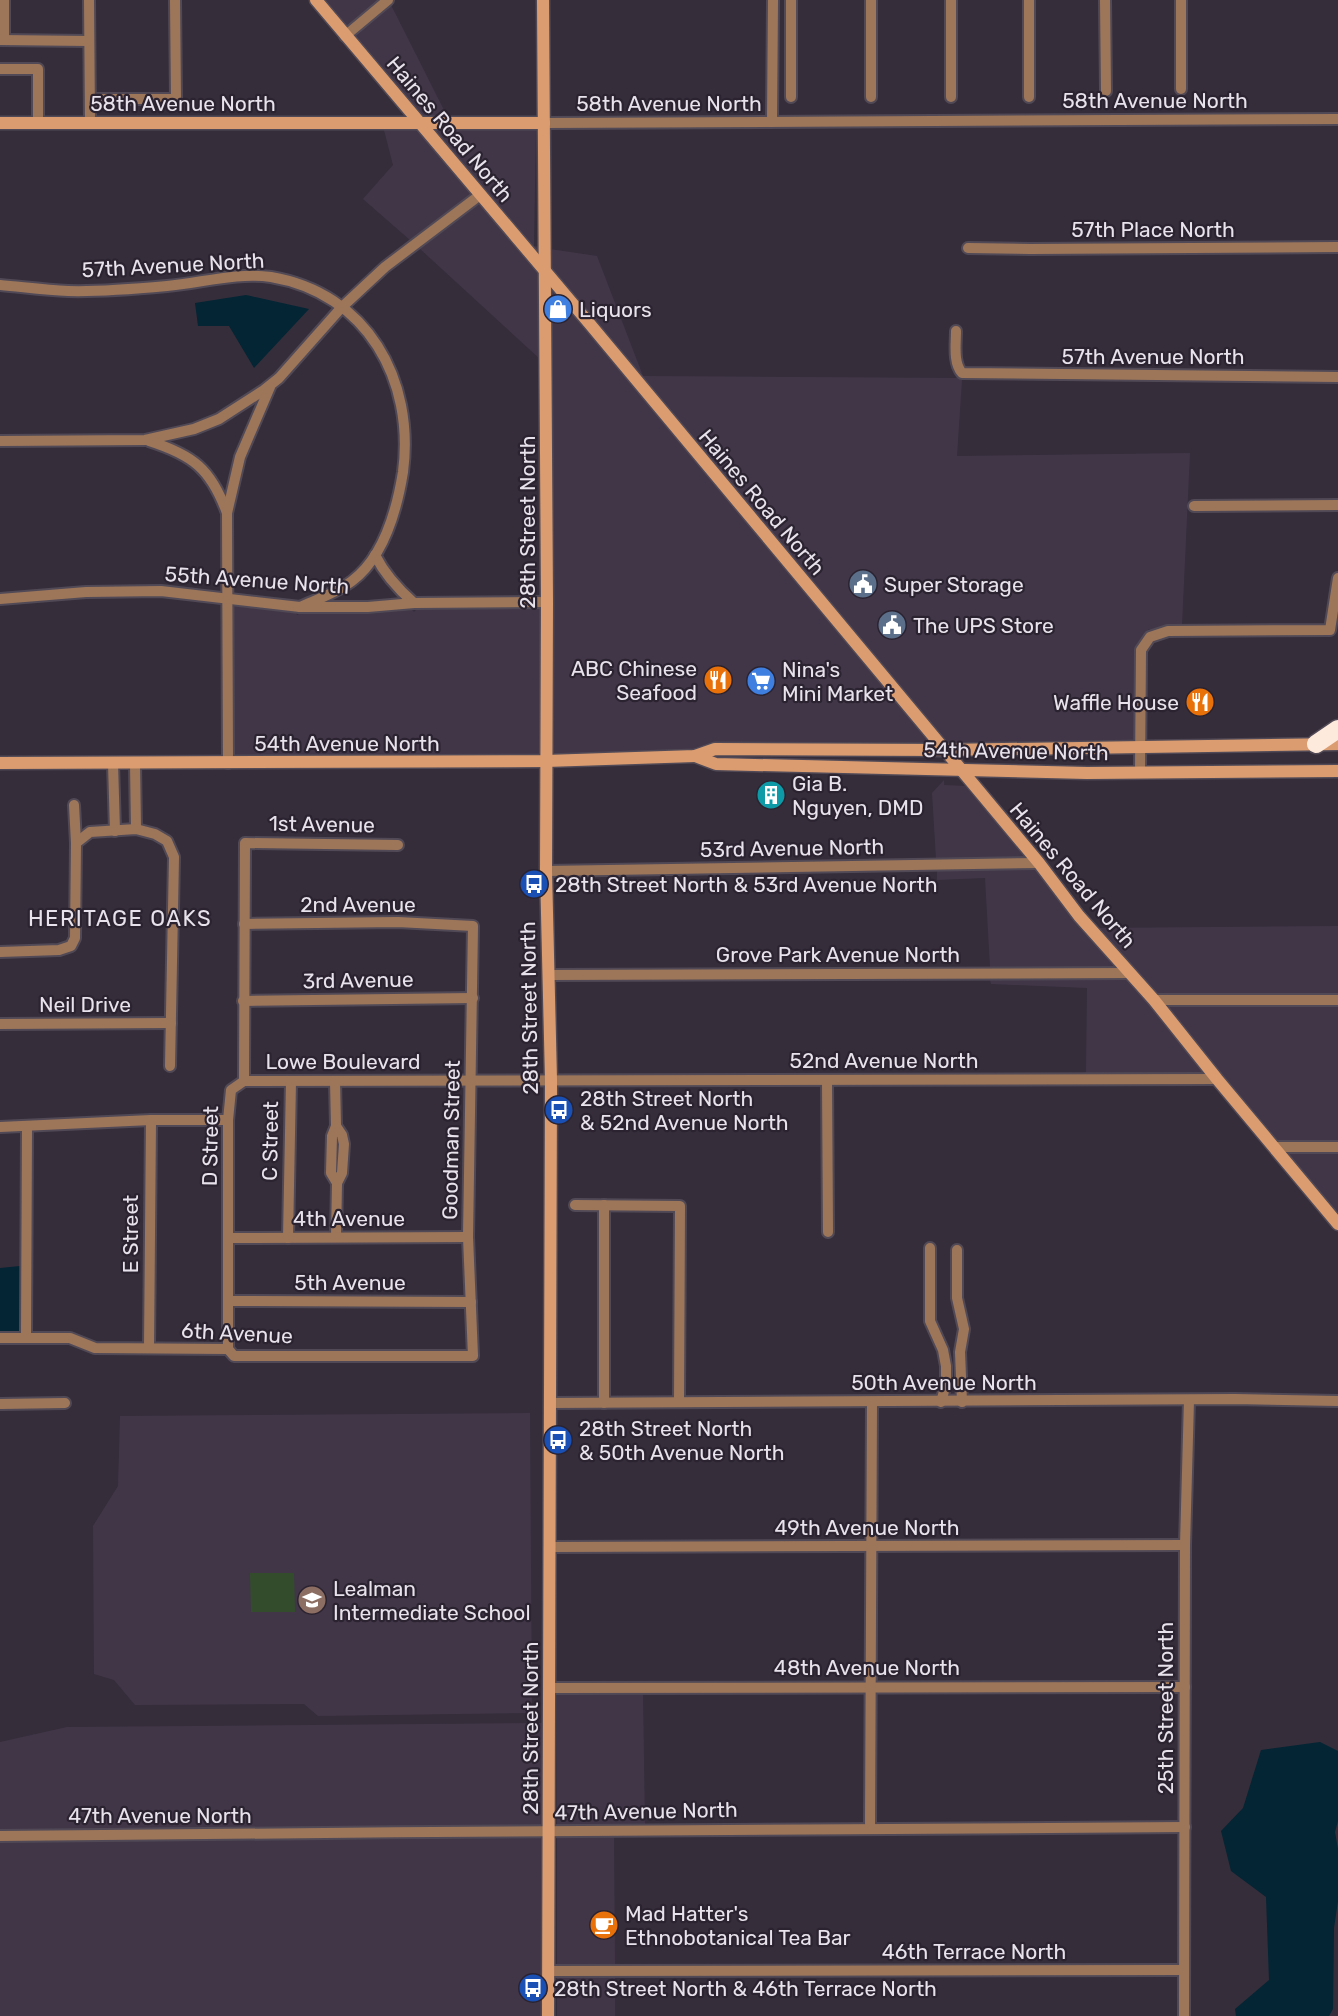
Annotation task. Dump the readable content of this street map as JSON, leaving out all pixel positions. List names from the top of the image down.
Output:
{
  "streets": {
    "street": [
      "58th Avenue North",
      "Haines Road North",
      "57th Place North",
      "57th Avenue North",
      "28th Street North",
      "55th Avenue North",
      "54th Avenue North",
      "1st Avenue",
      "53rd Avenue North",
      "2nd Avenue",
      "Grove Park Avenue North",
      "3rd Avenue",
      "Neil Drive",
      "52nd Avenue North",
      "Lowe Boulevard",
      "Goodman Street",
      "C Street",
      "D Street",
      "4th Avenue",
      "E Street",
      "5th Avenue",
      "6th Avenue",
      "50th Avenue North",
      "49th Avenue North",
      "48th Avenue North",
      "25th Street North",
      "47th Avenue North",
      "46th Terrace North"
    ]
  },
  "crossings": [
    ["58th Avenue North", "Haines Road North"],
    ["58th Avenue North", "28th Street North"],
    ["Haines Road North", "28th Street North"],
    ["Haines Road North", "54th Avenue North"],
    ["Haines Road North", "53rd Avenue North"],
    ["Haines Road North", "Grove Park Avenue North"],
    ["Haines Road North", "52nd Avenue North"],
    ["57th Avenue North", "55th Avenue North"],
    ["28th Street North", "55th Avenue North"],
    ["28th Street North", "54th Avenue North"],
    ["28th Street North", "53rd Avenue North"],
    ["28th Street North", "Grove Park Avenue North"],
    ["28th Street North", "52nd Avenue North"],
    ["28th Street North", "Lowe Boulevard"],
    ["28th Street North", "50th Avenue North"],
    ["28th Street North", "49th Avenue North"],
    ["28th Street North", "48th Avenue North"],
    ["28th Street North", "47th Avenue North"],
    ["28th Street North", "46th Terrace North"],
    ["1st Avenue", "2nd Avenue"],
    ["2nd Avenue", "Goodman Street"],
    ["3rd Avenue", "Goodman Street"],
    ["52nd Avenue North", "Lowe Boulevard"],
    ["Lowe Boulevard", "Goodman Street"],
    ["Lowe Boulevard", "C Street"],
    ["Lowe Boulevard", "D Street"],
    ["Goodman Street", "4th Avenue"],
    ["Goodman Street", "5th Avenue"],
    ["Goodman Street", "6th Avenue"],
    ["C Street", "4th Avenue"],
    ["D Street", "4th Avenue"],
    ["D Street", "5th Avenue"],
    ["D Street", "6th Avenue"],
    ["E Street", "6th Avenue"],
    ["50th Avenue North", "25th Street North"],
    ["49th Avenue North", "25th Street North"],
    ["48th Avenue North", "25th Street North"],
    ["25th Street North", "47th Avenue North"],
    ["25th Street North", "46th Terrace North"]
  ],
  "districts": ["HERITAGE OAKS"],
  "places": {
    "shop": ["Liquors"],
    "public building": ["Super Storage", "The UPS Store"],
    "restaurant": ["ABC Chinese Seafood", "Waffle House"],
    "supermarket": ["Nina's Mini Market"],
    "building": ["Gia B. Nguyen, DMD"],
    "bus stop": [
      "28th Street North & 53rd Avenue North",
      "28th Street North & 52nd Avenue North",
      "28th Street North & 50th Avenue North",
      "28th Street North & 46th Terrace North"
    ],
    "school or university": ["Lealman Intermediate School"],
    "cafe": ["Mad Hatter's Ethnobotanical Tea Bar"]
  }
}
